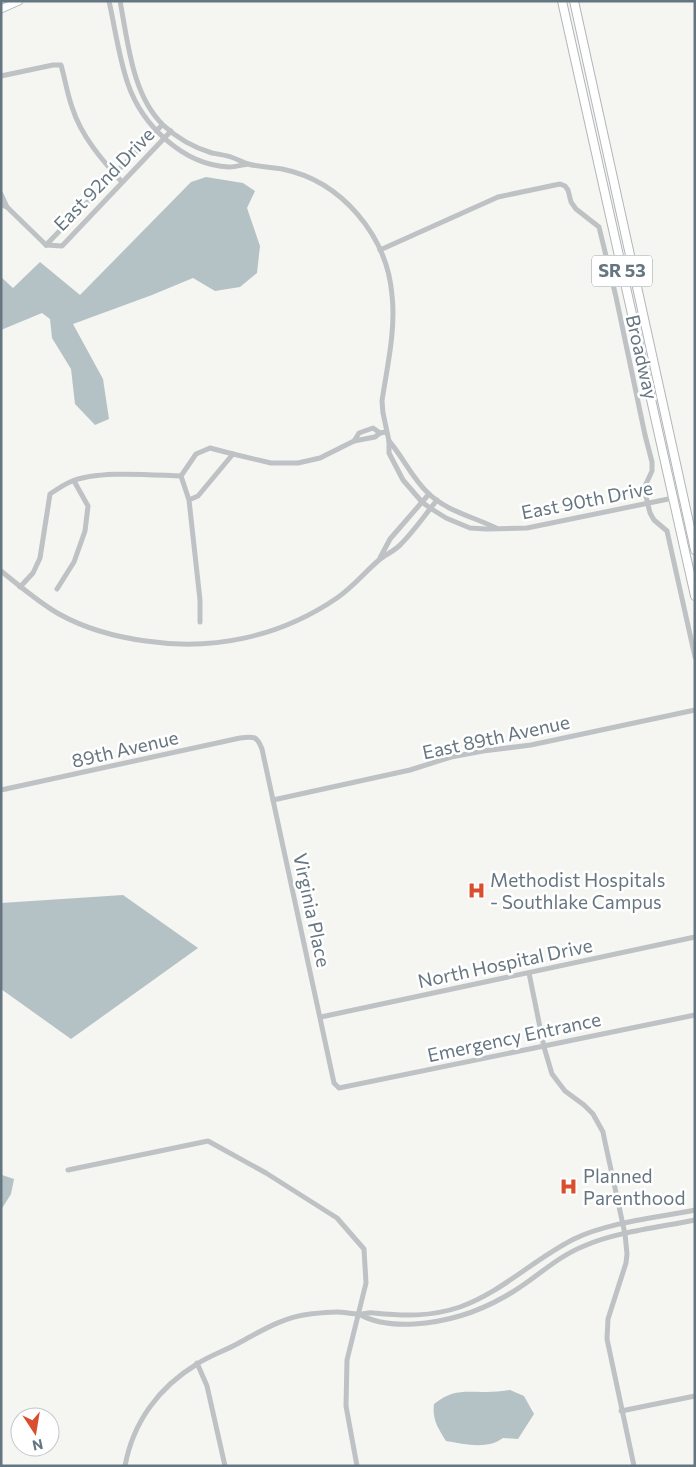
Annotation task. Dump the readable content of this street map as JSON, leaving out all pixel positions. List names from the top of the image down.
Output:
{
  "streets": {
    "main road": ["SR 53", "Broadway"],
    "street": [
      "East 92nd Drive",
      "East 90th Drive",
      "East 89th Avenue",
      "89th Avenue",
      "Virginia Place",
      "North Hospital Drive",
      "Emergency Entrance"
    ]
  },
  "crossings": [
    ["Broadway", "East 90th Drive"],
    ["East 89th Avenue", "Virginia Place"],
    ["89th Avenue", "Virginia Place"],
    ["Virginia Place", "North Hospital Drive"],
    ["Virginia Place", "Emergency Entrance"]
  ],
  "places": {
    "hospital": ["Methodist Hospitals - Southlake Campus", "Planned Parenthood"]
  },
  "north": "bottom"
}
